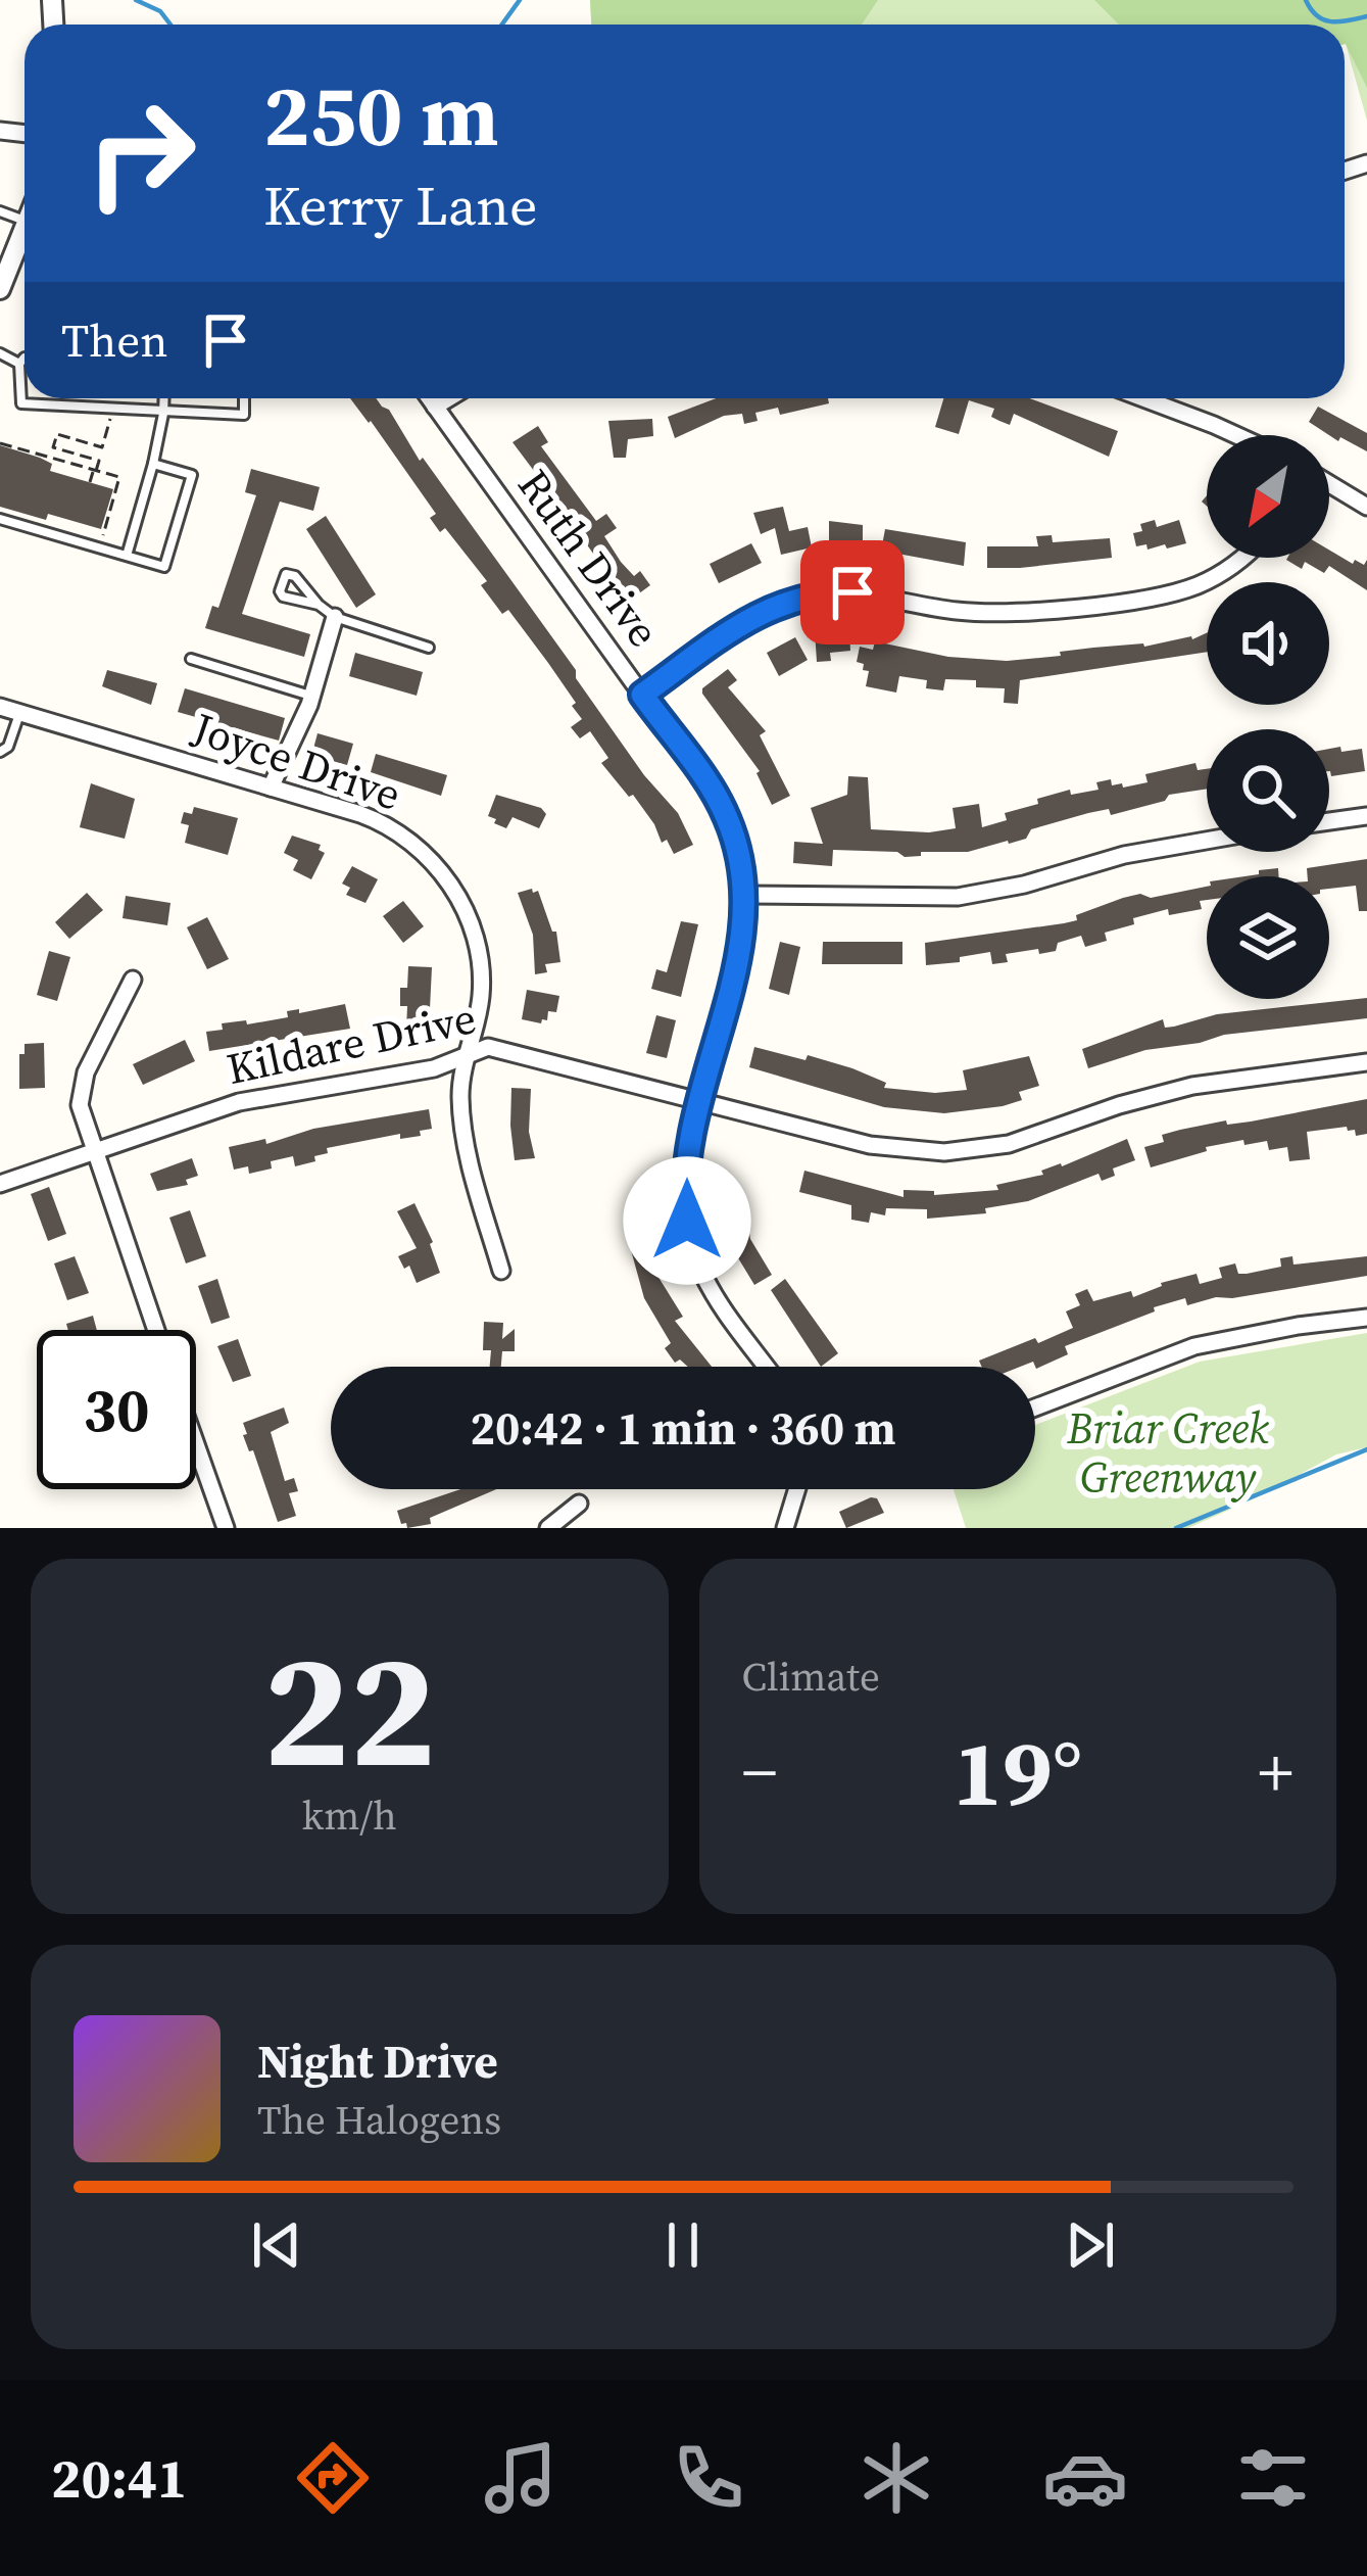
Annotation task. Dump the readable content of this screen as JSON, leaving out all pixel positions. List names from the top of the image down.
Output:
{
  "streets": {
    "street": ["Ruth Drive", "Joyce Drive", "Kildare Drive"]
  },
  "crossings": [
    ["Ruth Drive", "Kildare Drive"],
    ["Joyce Drive", "Kildare Drive"]
  ],
  "parks": ["Briar Creek Greenway"],
  "north": "bottom left",
  "page": {
    "turn": ["250 m", "Kerry Lane"],
    "then": "Then",
    "limit": "30",
    "trip": "20:42 · 1 min · 360 m",
    "tile": [
      ["22", "km/h"],
      "Climate"
    ],
    "heat": ["−", "19°", "+"],
    "song": ["Night Drive", "The Halogens"],
    "tabs": "20:41"
  }
}
